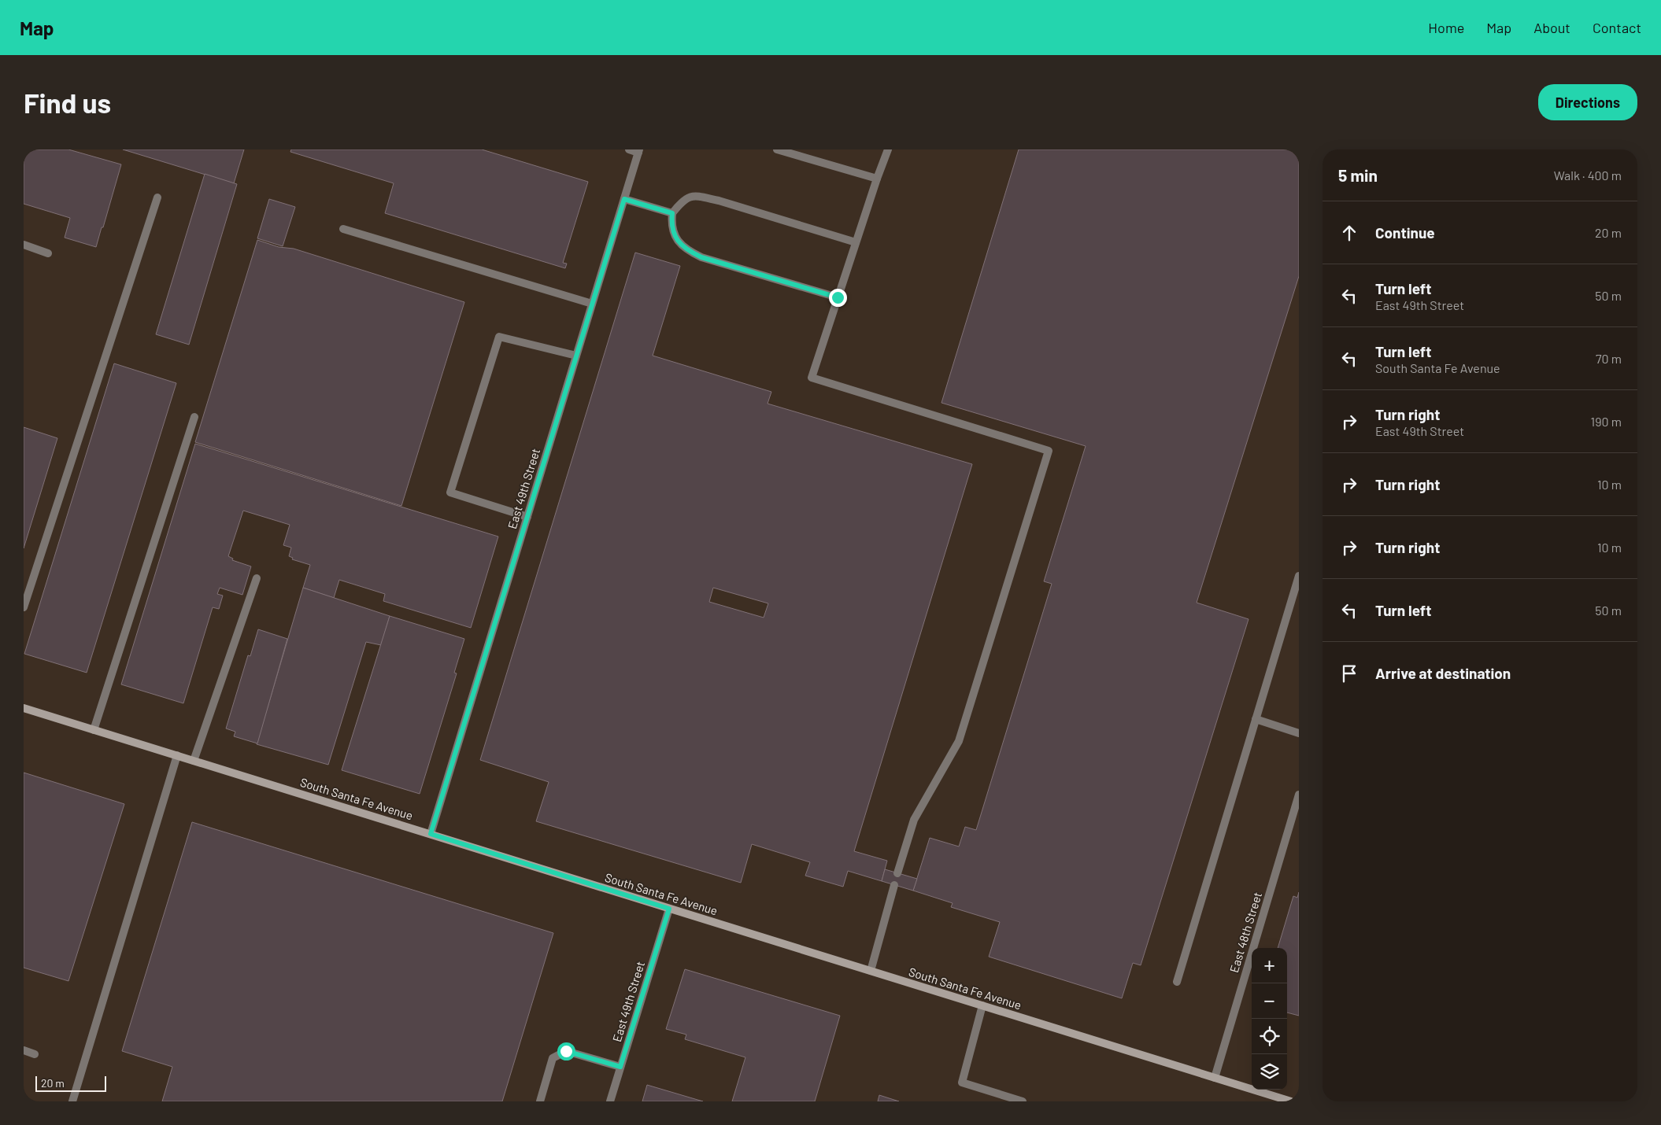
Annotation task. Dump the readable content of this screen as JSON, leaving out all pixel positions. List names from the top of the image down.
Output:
{
  "streets": {
    "main road": ["South Santa Fe Avenue"],
    "street": ["East 49th Street", "East 48th Street"]
  },
  "crossings": [
    ["East 49th Street", "South Santa Fe Avenue"],
    ["South Santa Fe Avenue", "East 48th Street"]
  ],
  "scale_bar": "20 m",
  "page": {
    "header": "Map",
    "nav": [
      "Home",
      "Map",
      "About",
      "Contact"
    ],
    "buttons": "Directions",
    "title": "Find us",
    "heading": ["5 min", "Walk · 400 m"],
    "list": [
      ["Continue", "20 m"],
      ["Turn left", "East 49th Street", "50 m"],
      ["Turn left", "South Santa Fe Avenue", "70 m"],
      ["Turn right", "East 49th Street", "190 m"],
      ["Turn right", "10 m"],
      ["Turn right", "10 m"],
      ["Turn left", "50 m"],
      "Arrive at destination"
    ],
    "map_buttons": ["+", "−"],
    "scale": "20 m"
  }
}
